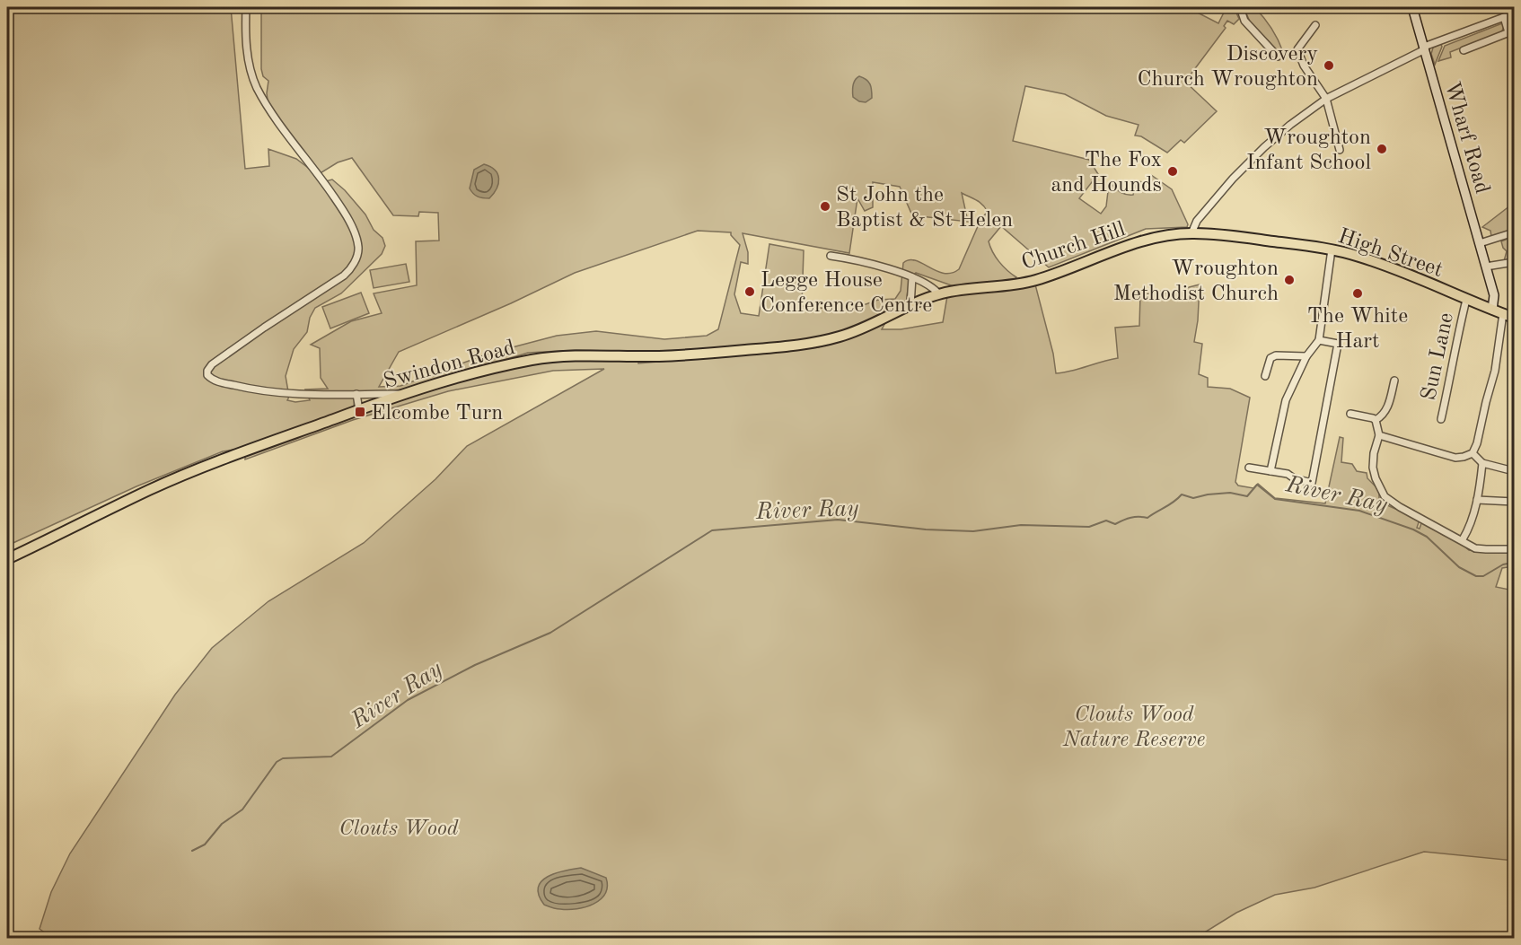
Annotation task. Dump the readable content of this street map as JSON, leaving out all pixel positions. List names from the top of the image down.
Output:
{
  "streets": {
    "main road": [
      "Wharf Road",
      "Church Hill",
      "High Street",
      "Swindon Road"
    ],
    "street": ["Sun Lane"]
  },
  "crossings": [
    ["Wharf Road", "High Street"],
    ["Church Hill", "High Street"],
    ["Church Hill", "Swindon Road"],
    ["High Street", "Sun Lane"]
  ],
  "water": ["River Ray"],
  "parks": ["Clouts Wood Nature Reserve", "Clouts Wood"],
  "places": {
    "other": [
      "Discovery Church Wroughton",
      "Wroughton Infant School",
      "The Fox and Hounds",
      "St John the Baptist & St Helen",
      "Wroughton Methodist Church",
      "Legge House Conference Centre",
      "The White Hart"
    ],
    "transit": ["Elcombe Turn"]
  }
}
